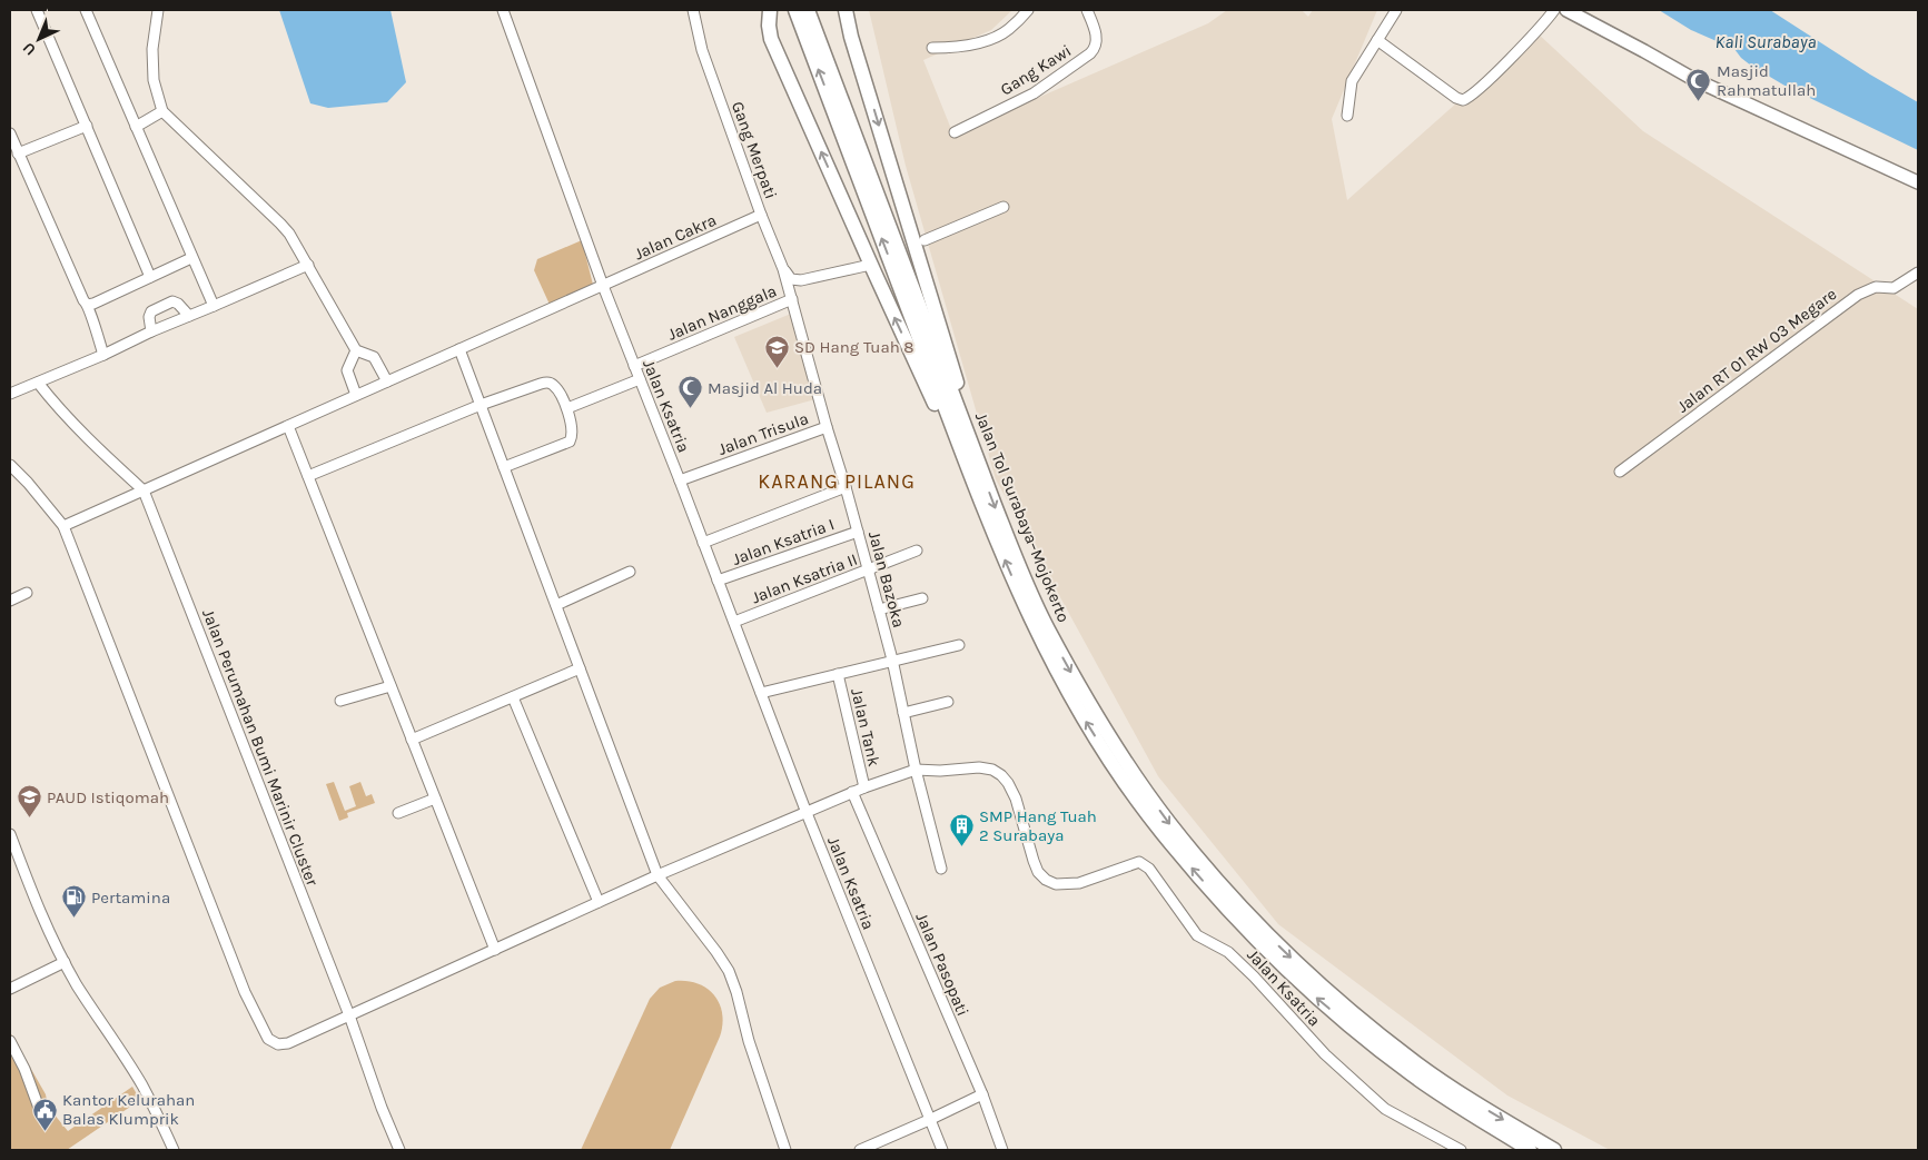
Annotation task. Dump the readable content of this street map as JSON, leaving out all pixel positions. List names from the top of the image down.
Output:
{
  "streets": {
    "highway": ["Jalan Tol Surabaya–Mojokerto"],
    "street": [
      "Gang Kawi",
      "Gang Merpati",
      "Jalan Cakra",
      "Jalan Nanggala",
      "Jalan RT 01 RW 03 Megare",
      "Jalan Ksatria",
      "Jalan Trisula",
      "Jalan Ksatria I",
      "Jalan Ksatria II",
      "Jalan Bazoka",
      "Jalan Tank",
      "Jalan Perumahan Bumi Marinir Cluster",
      "Jalan Pasopati"
    ]
  },
  "crossings": [
    ["Gang Merpati", "Jalan Cakra"],
    ["Gang Merpati", "Jalan Nanggala"],
    ["Gang Merpati", "Jalan Bazoka"],
    ["Jalan Cakra", "Jalan Ksatria"],
    ["Jalan Nanggala", "Jalan Ksatria"],
    ["Jalan Nanggala", "Jalan Bazoka"],
    ["Jalan Ksatria", "Jalan Trisula"],
    ["Jalan Ksatria", "Jalan Ksatria I"],
    ["Jalan Ksatria", "Jalan Ksatria II"],
    ["Jalan Ksatria", "Jalan Bazoka"],
    ["Jalan Ksatria", "Jalan Tank"],
    ["Jalan Ksatria", "Jalan Pasopati"],
    ["Jalan Trisula", "Jalan Bazoka"],
    ["Jalan Ksatria I", "Jalan Bazoka"],
    ["Jalan Ksatria II", "Jalan Bazoka"]
  ],
  "districts": ["KARANG PILANG"],
  "water": ["Kali Surabaya"],
  "places": {
    "mosque": ["Masjid Rahmatullah", "Masjid Al Huda"],
    "school or university": ["SD Hang Tuah 8", "PAUD Istiqomah"],
    "building": ["SMP Hang Tuah 2 Surabaya"],
    "fuel station": ["Pertamina"],
    "public building": ["Kantor Kelurahan Balas Klumprik"]
  },
  "north": "bottom left"
}
